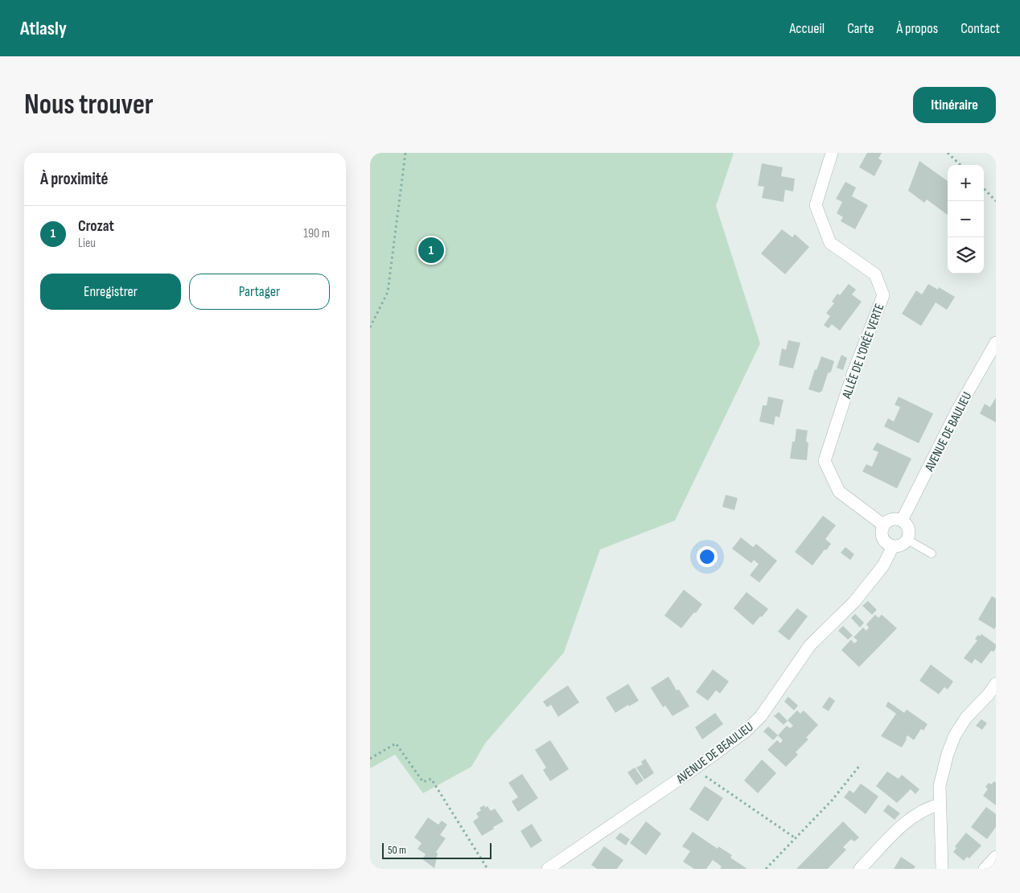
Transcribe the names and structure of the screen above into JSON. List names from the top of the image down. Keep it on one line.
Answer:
{"streets":{"street":["ALLÉE DE L'ORÉE VERTE","AVENUE DE BAULIEU","AVENUE DE BEAULIEU"]},"crossings":[["ALLÉE DE L'ORÉE VERTE","AVENUE DE BAULIEU"],["ALLÉE DE L'ORÉE VERTE","AVENUE DE BEAULIEU"],["AVENUE DE BAULIEU","AVENUE DE BEAULIEU"]],"scale_bar":"50 m","page":{"header":"Atlasly","nav":["Accueil","Carte","À propos","Contact"],"buttons":["Itinéraire",["Enregistrer","Partager"]],"title":"Nous trouver","heading":"À proximité","map_buttons":["+","−"],"list":[{"mark":"1","name":"Crozat","note":"Lieu","value":"190 m"}],"pins":"1","scale":"50 m"}}
